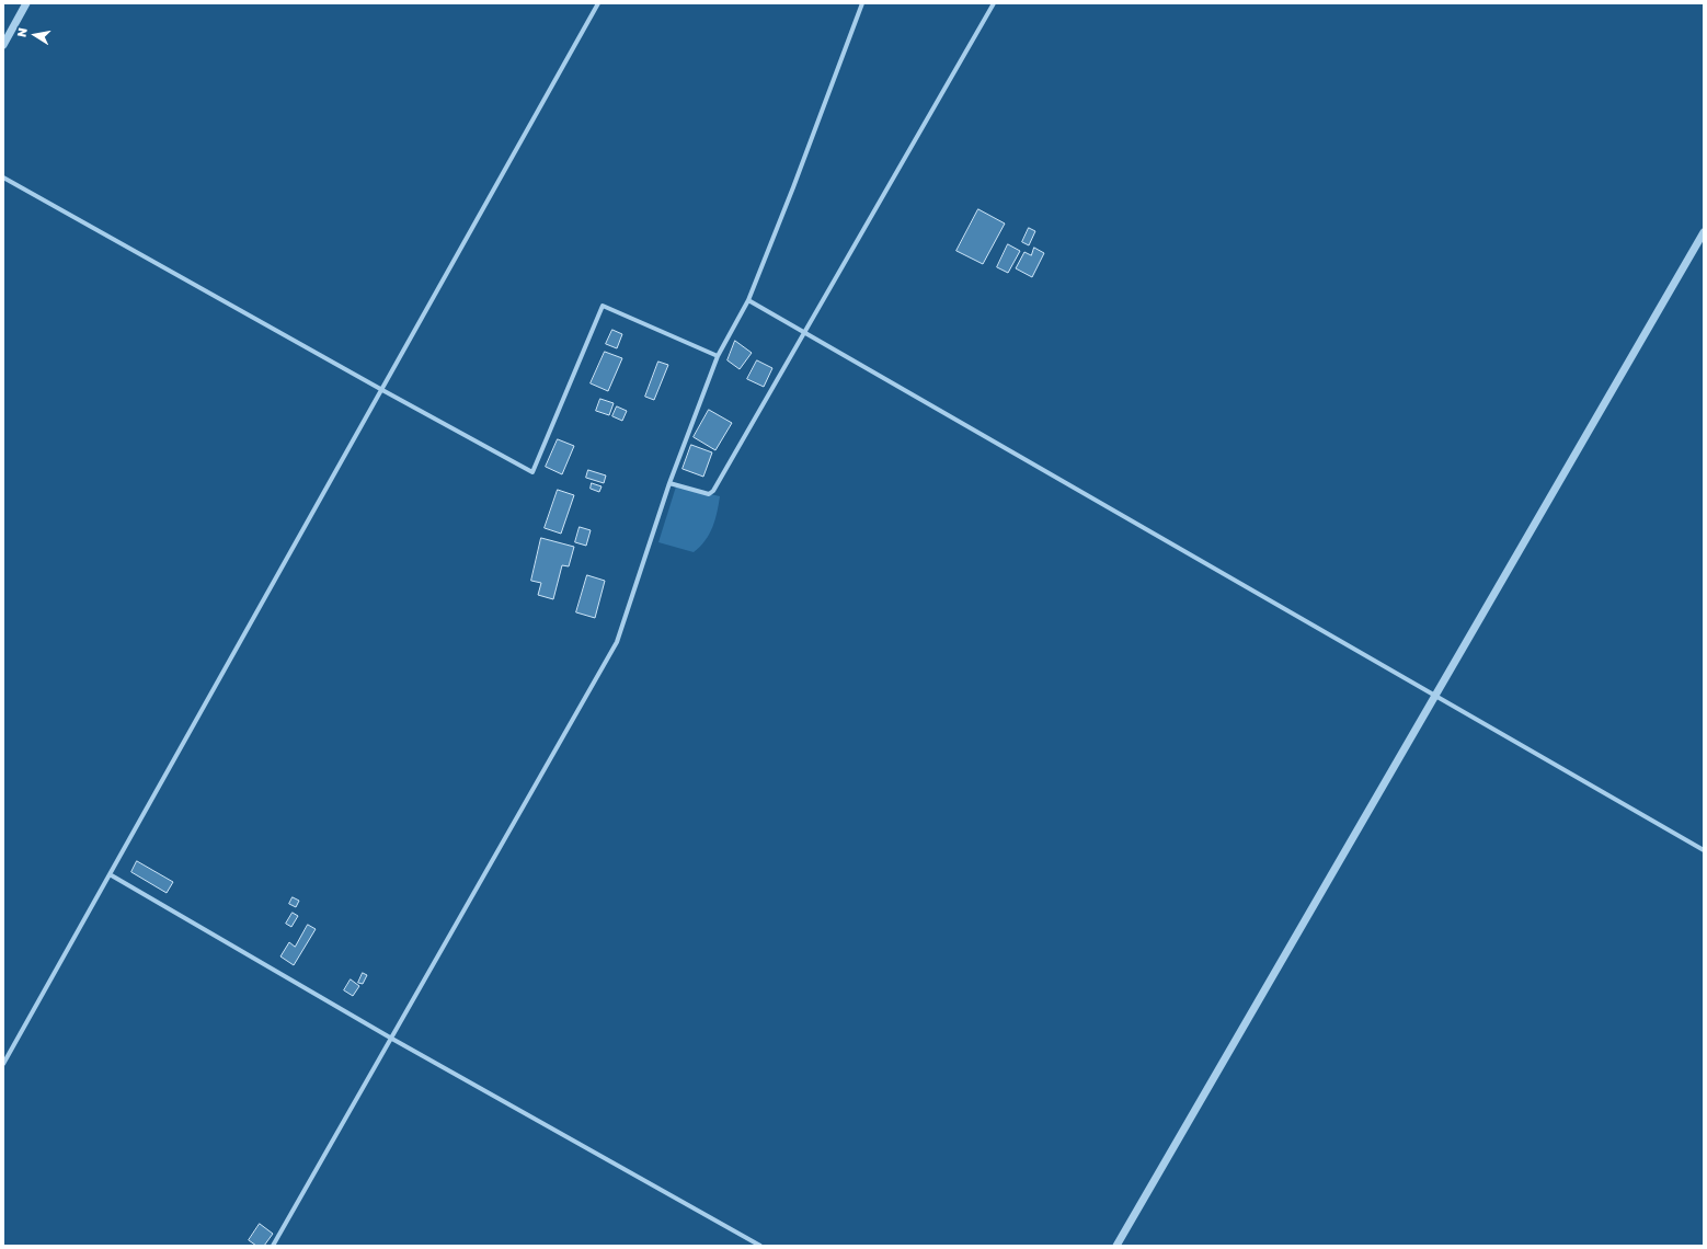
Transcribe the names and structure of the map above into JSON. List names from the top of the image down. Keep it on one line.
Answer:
{"north":"left"}
